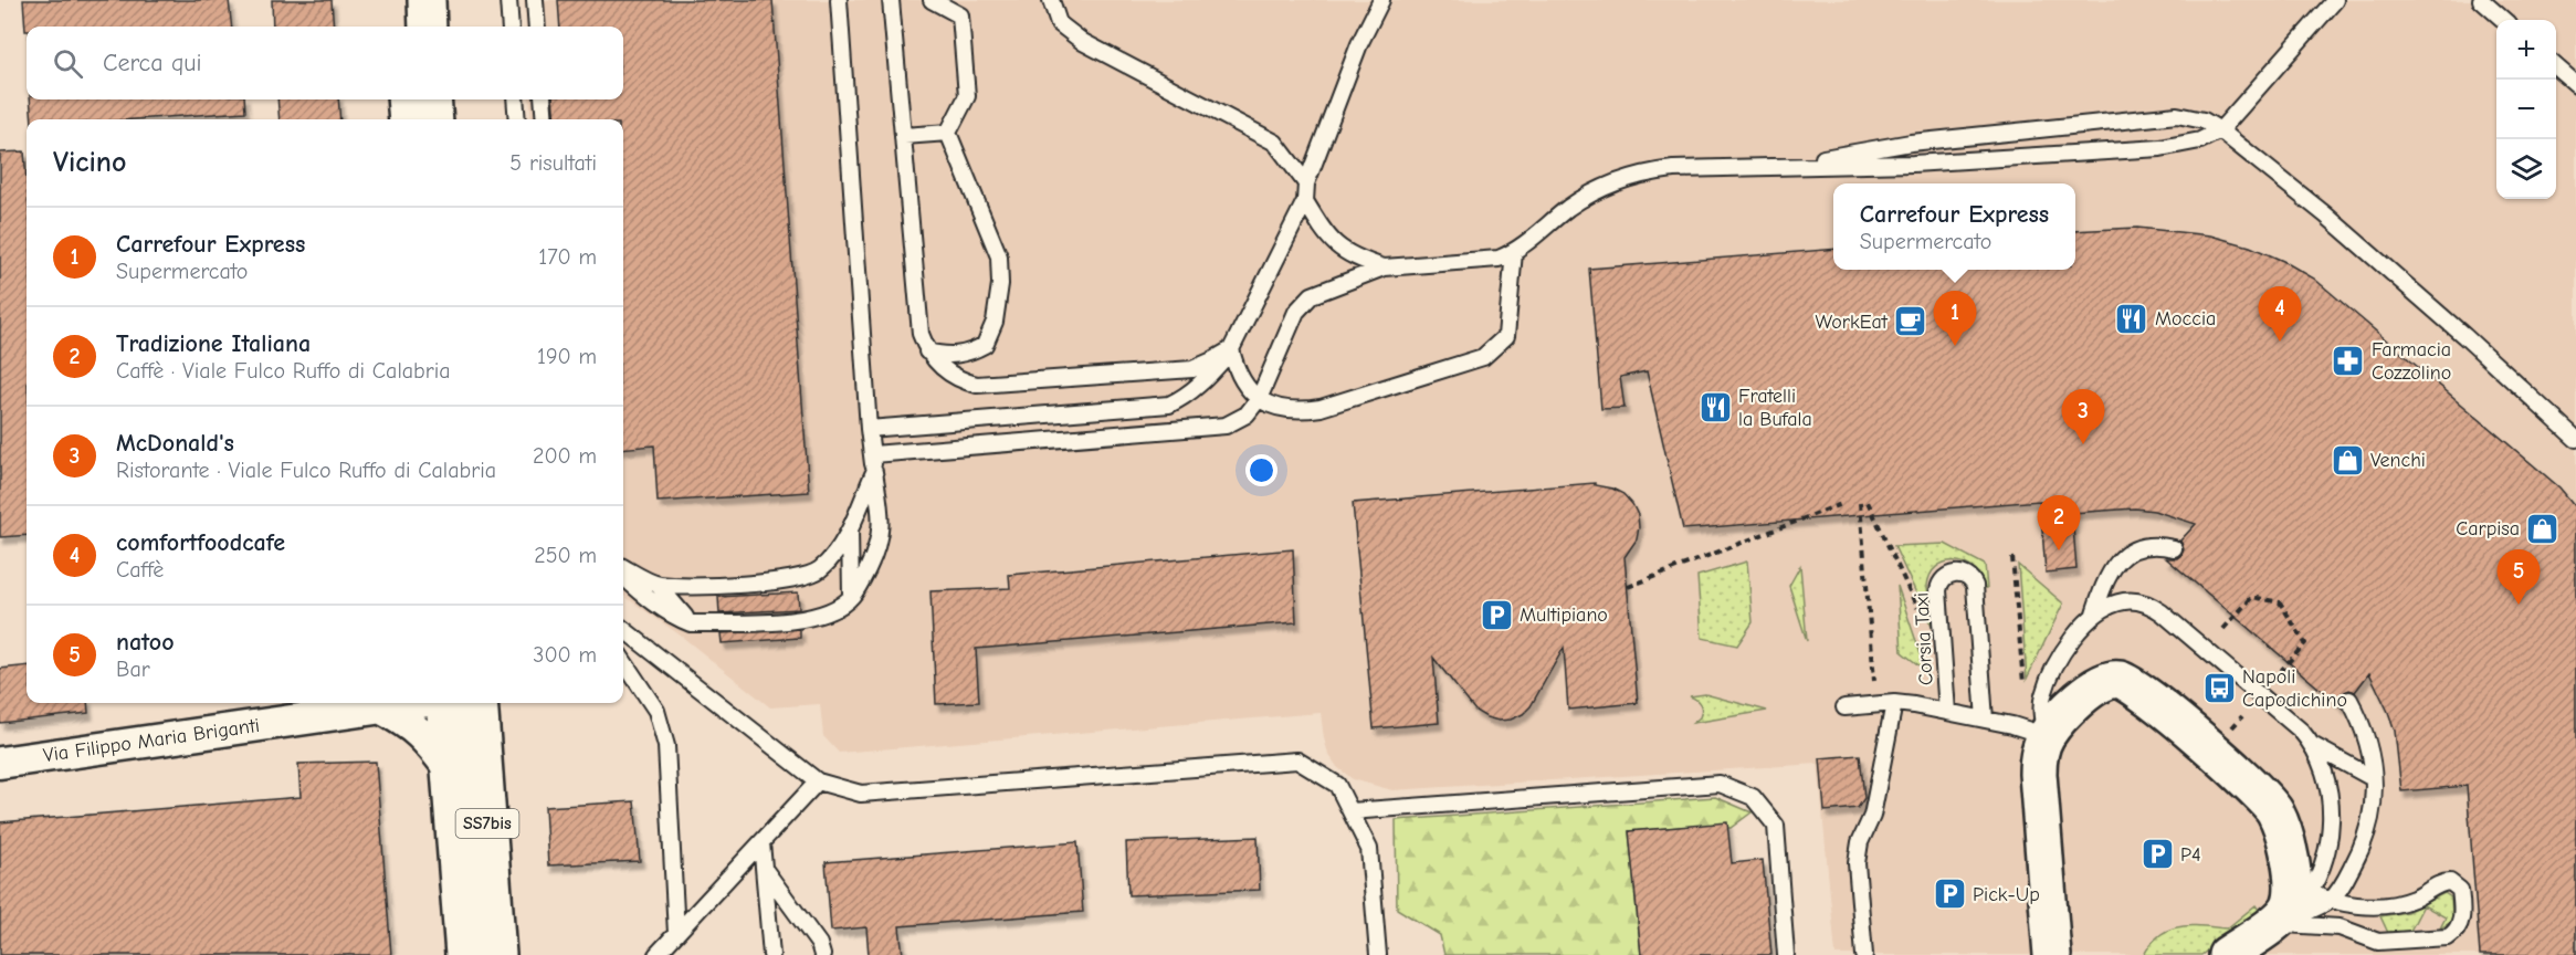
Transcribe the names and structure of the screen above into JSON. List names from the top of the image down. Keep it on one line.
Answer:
{"streets":{"main road":["SS7bis"],"street":["Via Filippo Maria Briganti"],"lane":["Corsia Taxi"]},"places":{"restaurant":["Moccia","Fratelli la Bufala"],"cafe":["WorkEat"],"pharmacy":["Farmacia Cozzolino"],"shop":["Venchi","Carpisa"],"parking":["Multipiano","P4","Pick-Up"],"bus stop":["Napoli Capodichino"]},"page":{"map_buttons":["+","−"],"search":"Cerca qui","heading":["Vicino","5 risultati"],"popup":["Carrefour Express","Supermercato"],"list":[{"mark":"1","name":"Carrefour Express","note":"Supermercato","value":"170 m"},{"mark":"2","name":"Tradizione Italiana","note":"Caffè · Viale Fulco Ruffo di Calabria","value":"190 m"},{"mark":"3","name":"McDonald's","note":"Ristorante · Viale Fulco Ruffo di Calabria","value":"200 m"},{"mark":"4","name":"comfortfoodcafe","note":"Caffè","value":"250 m"},{"mark":"5","name":"natoo","note":"Bar","value":"300 m"}],"pins":["4","1","3","2","5"]}}
